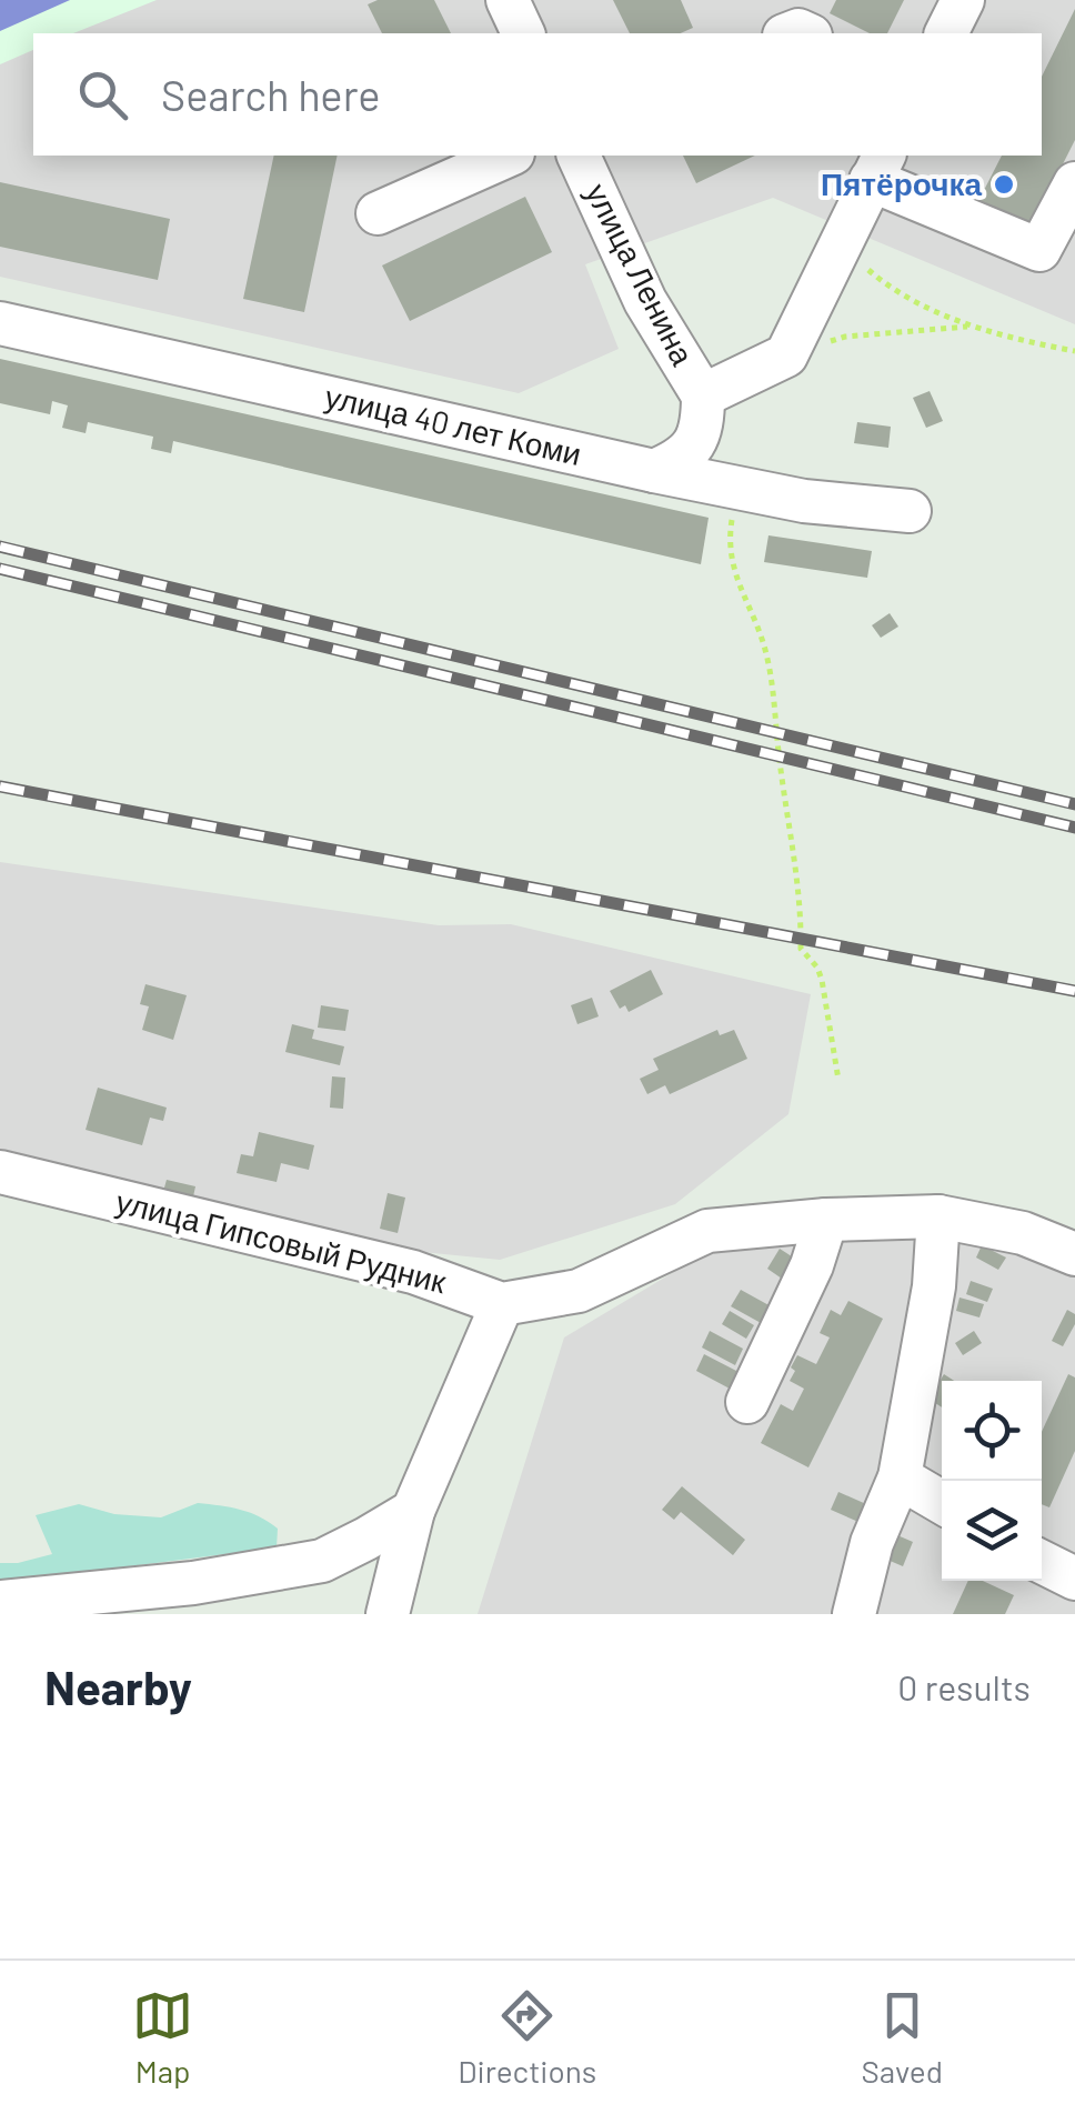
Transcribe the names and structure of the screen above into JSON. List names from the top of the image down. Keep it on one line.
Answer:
{"streets":{"street":["улица Ленина","улица 40 лет Коми","улица Гипсовый Рудник"]},"places":["Пятёрочка"],"page":{"search":"Search here","heading":["Nearby","0 results"],"nav":["Map","Directions","Saved"]}}
